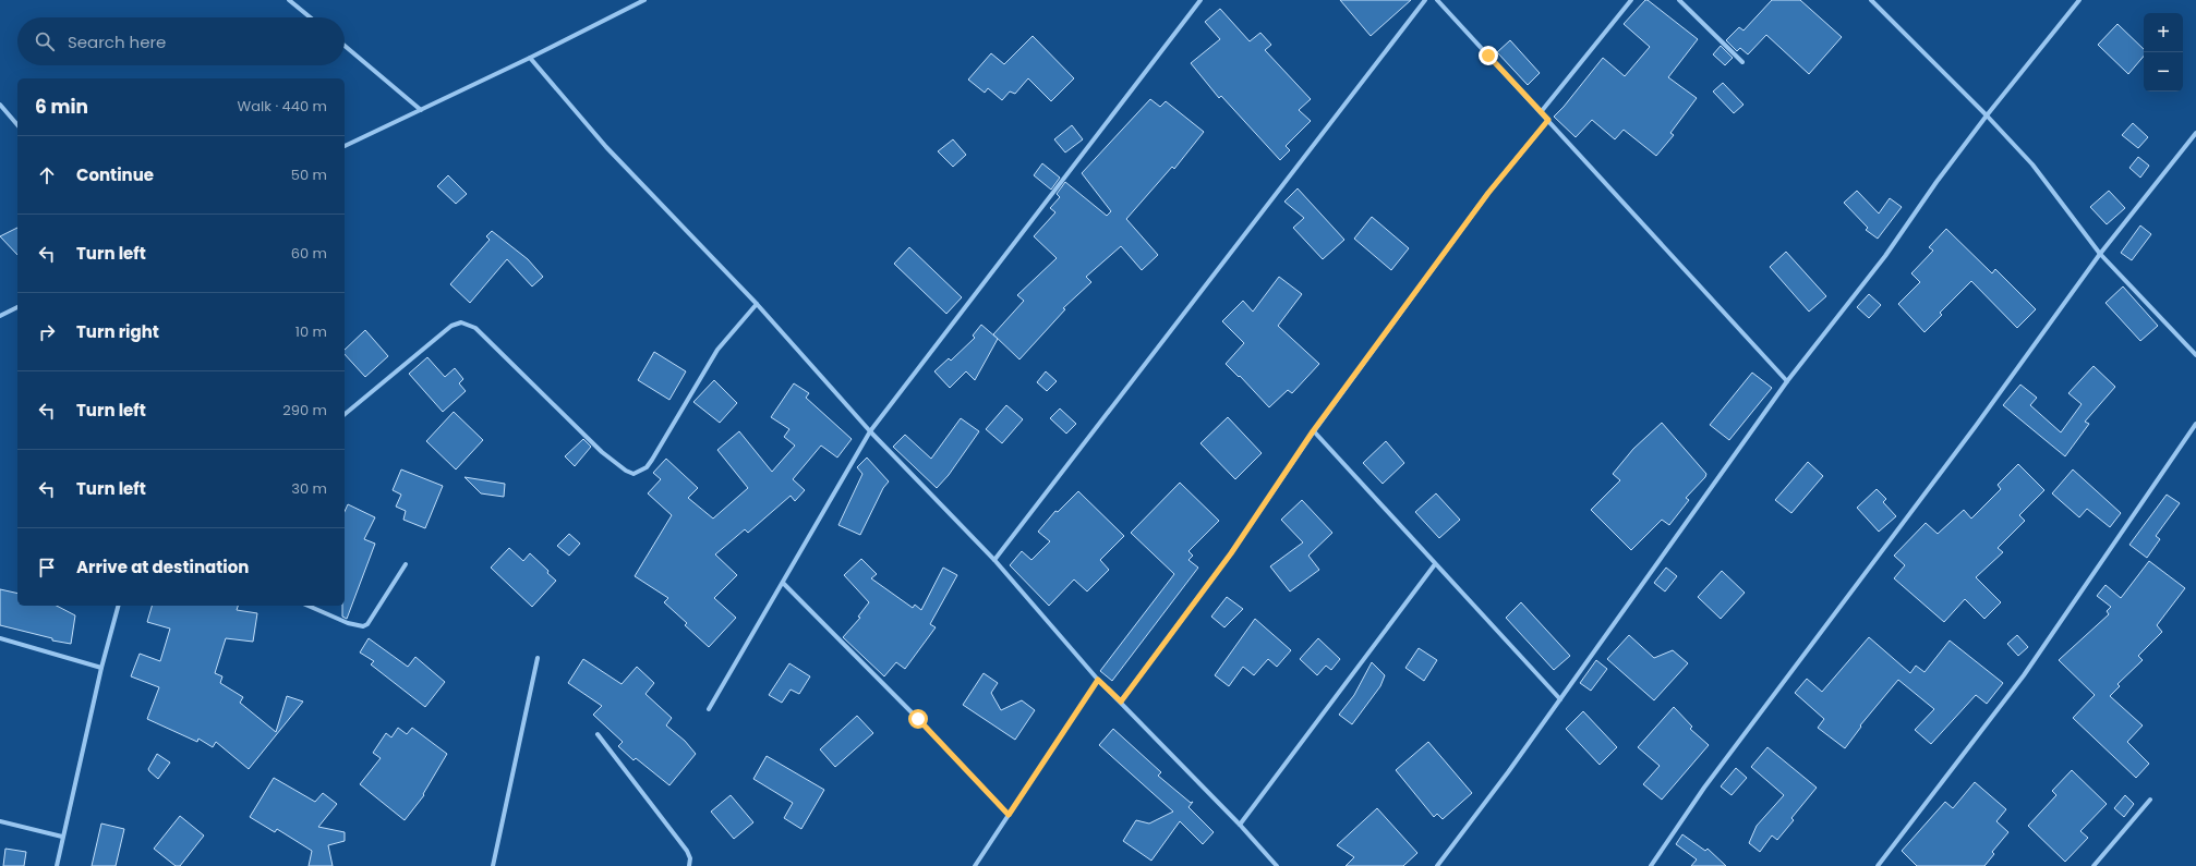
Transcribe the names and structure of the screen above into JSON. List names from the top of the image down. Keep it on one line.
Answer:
{"page":{"map_buttons":["+","−"],"search":"Search here","heading":["6 min","Walk · 440 m"],"list":[["Continue","50 m"],["Turn left","60 m"],["Turn right","10 m"],["Turn left","290 m"],["Turn left","30 m"],"Arrive at destination"]}}
